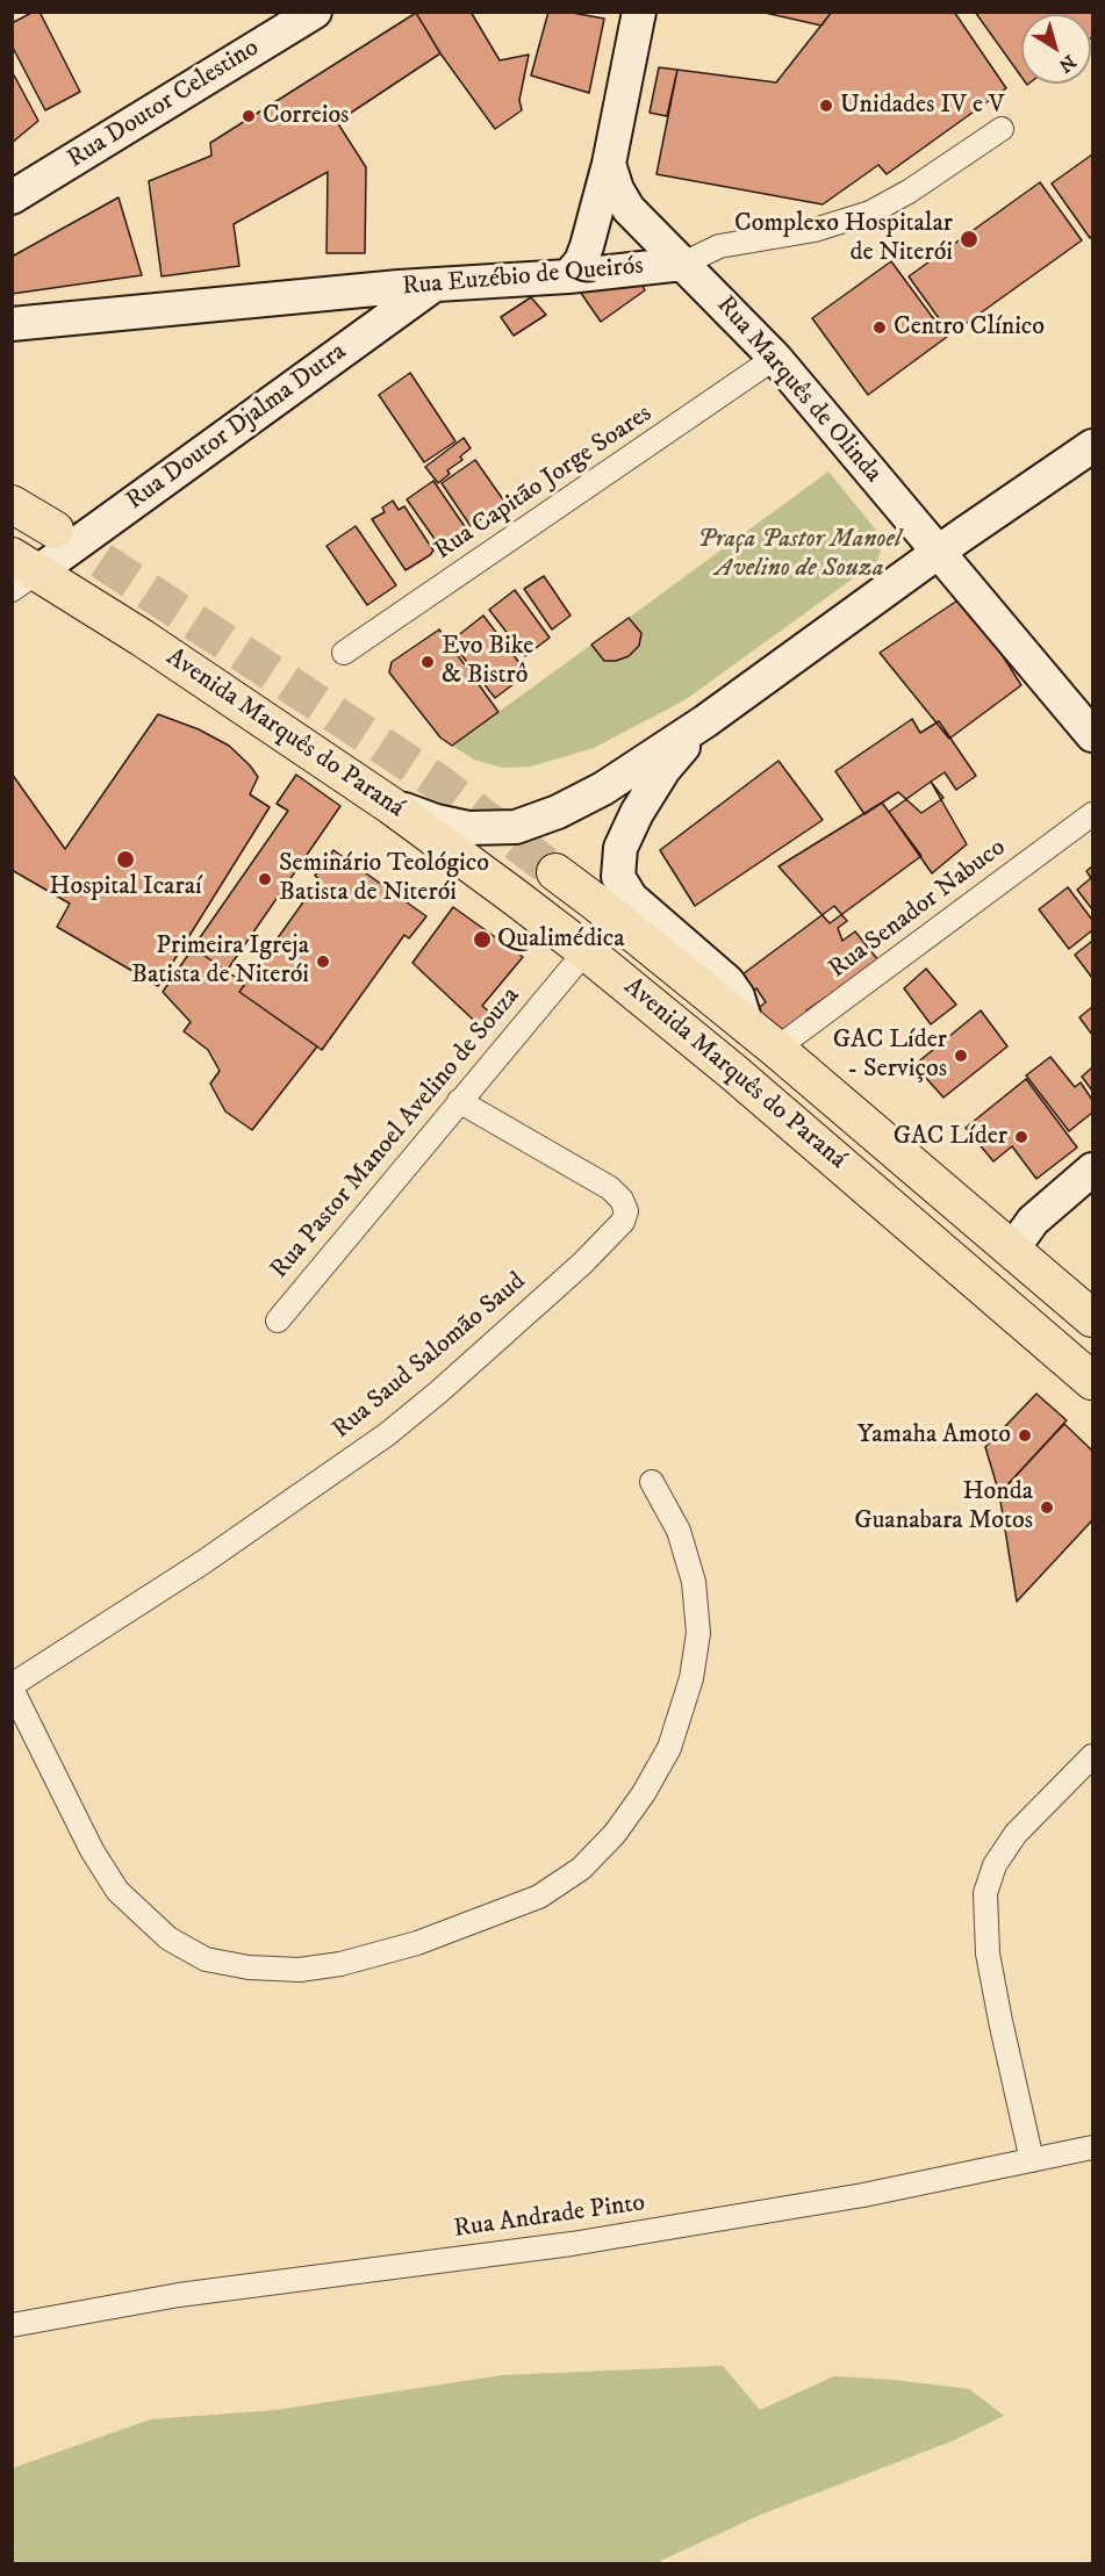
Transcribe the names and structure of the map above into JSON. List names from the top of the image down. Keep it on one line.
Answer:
{"streets":{"main road":["Avenida Marquês do Paraná"],"street":["Rua Doutor Celestino","Rua Euzébio de Queirós","Rua Marquês de Olinda","Rua Doutor Djalma Dutra","Rua Capitão Jorge Soares","Rua Senador Nabuco","Rua Pastor Manoel Avelino de Souza","Rua Saud Salomão Saud","Rua Andrade Pinto"]},"crossings":[["Rua Euzébio de Queirós","Rua Marquês de Olinda"],["Rua Euzébio de Queirós","Rua Doutor Djalma Dutra"],["Rua Marquês de Olinda","Rua Capitão Jorge Soares"],["Rua Doutor Djalma Dutra","Avenida Marquês do Paraná"],["Avenida Marquês do Paraná","Rua Senador Nabuco"],["Avenida Marquês do Paraná","Rua Pastor Manoel Avelino de Souza"],["Rua Pastor Manoel Avelino de Souza","Rua Saud Salomão Saud"]],"parks":["Praça Pastor Manoel Avelino de Souza"],"places":["Unidades IV e V","Correios","Complexo Hospitalar de Niterói","Centro Clínico","Evo Bike & Bistrô","Hospital Icaraí","Seminário Teológico Batista de Niterói","Qualimédica","Primeira Igreja Batista de Niterói","GAC Líder - Serviços","GAC Líder","Yamaha Amoto","Honda Guanabara Motos"],"north":"bottom right"}
